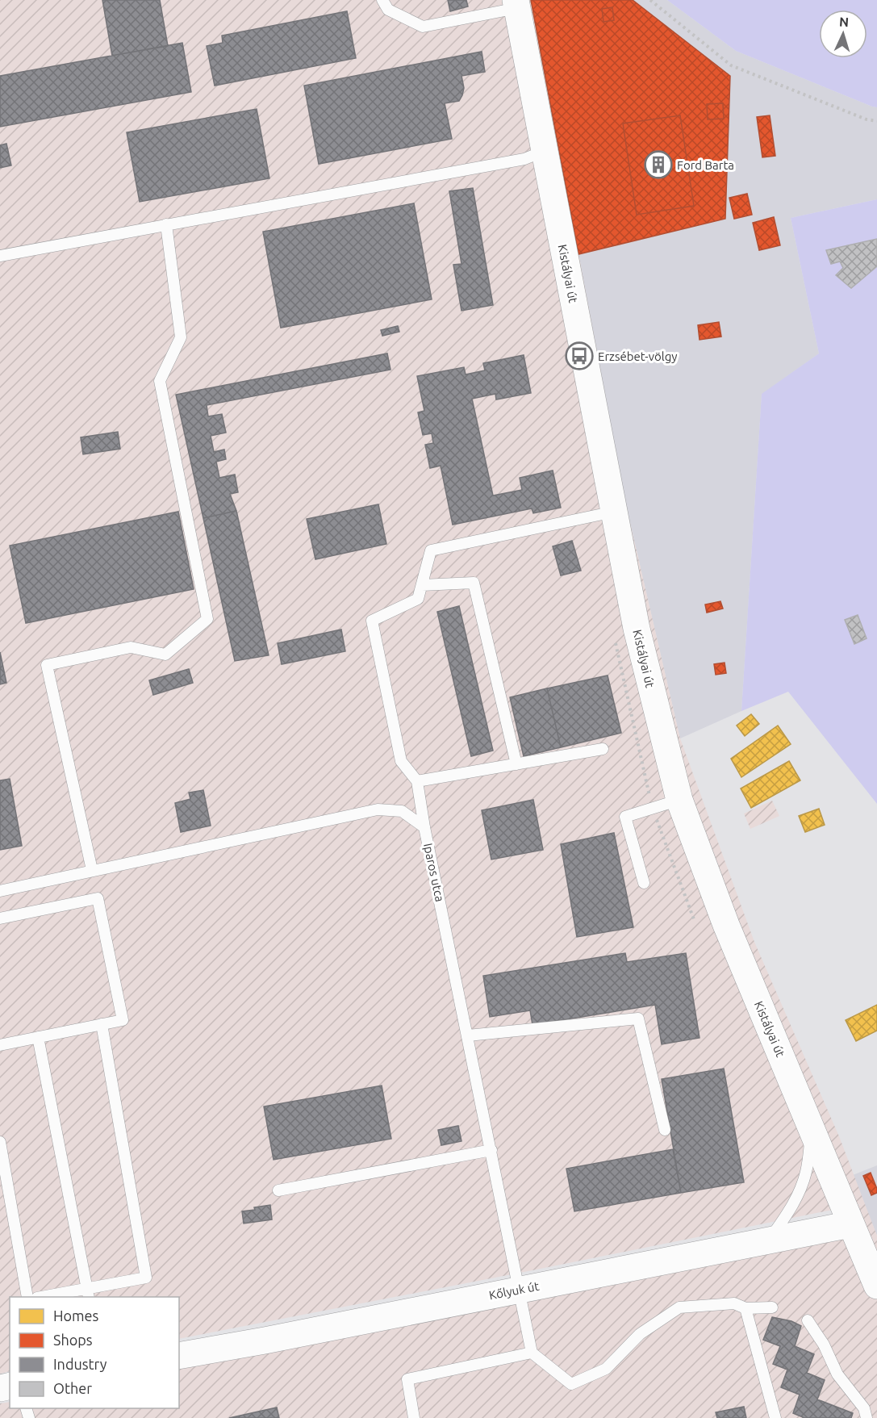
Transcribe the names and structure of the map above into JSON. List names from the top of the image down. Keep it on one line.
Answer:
{"streets":{"main road":["Kistályai út","Kőlyuk út"],"lane":["Iparos utca"]},"crossings":[["Kistályai út","Kőlyuk út"],["Iparos utca","Kőlyuk út"]],"places":{"building":["Ford Barta"],"bus stop":["Erzsébet-völgy"]},"legend":["Homes","Shops","Industry","Other"],"north":"top"}
